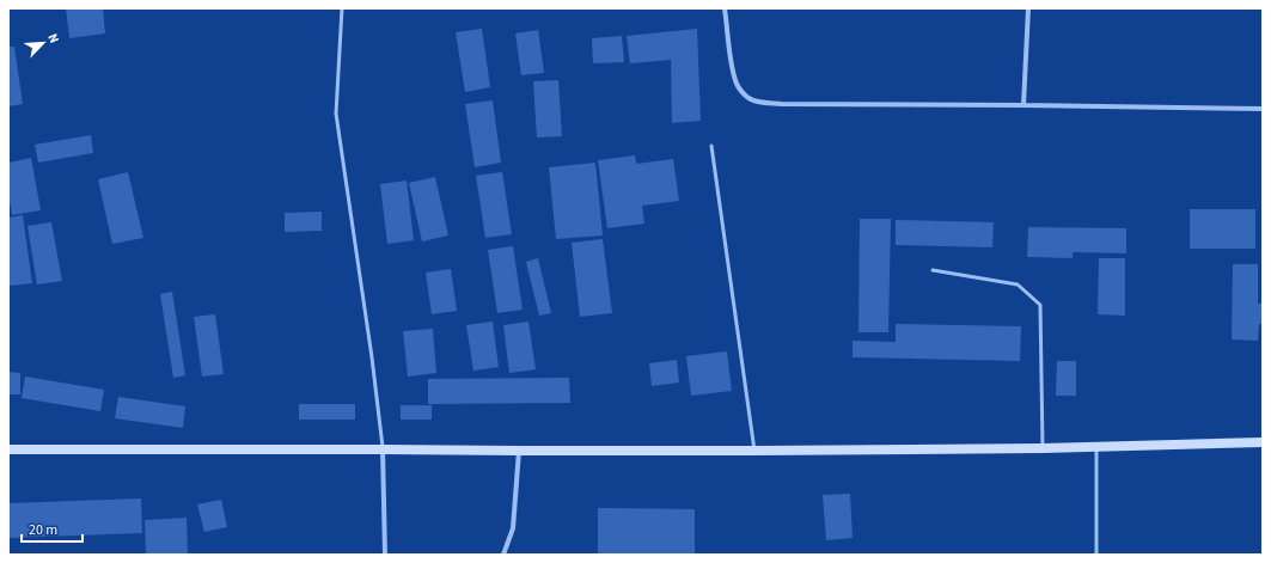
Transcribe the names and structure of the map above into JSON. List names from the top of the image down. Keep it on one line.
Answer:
{"scale_bar":"20 m","north":"top right"}
